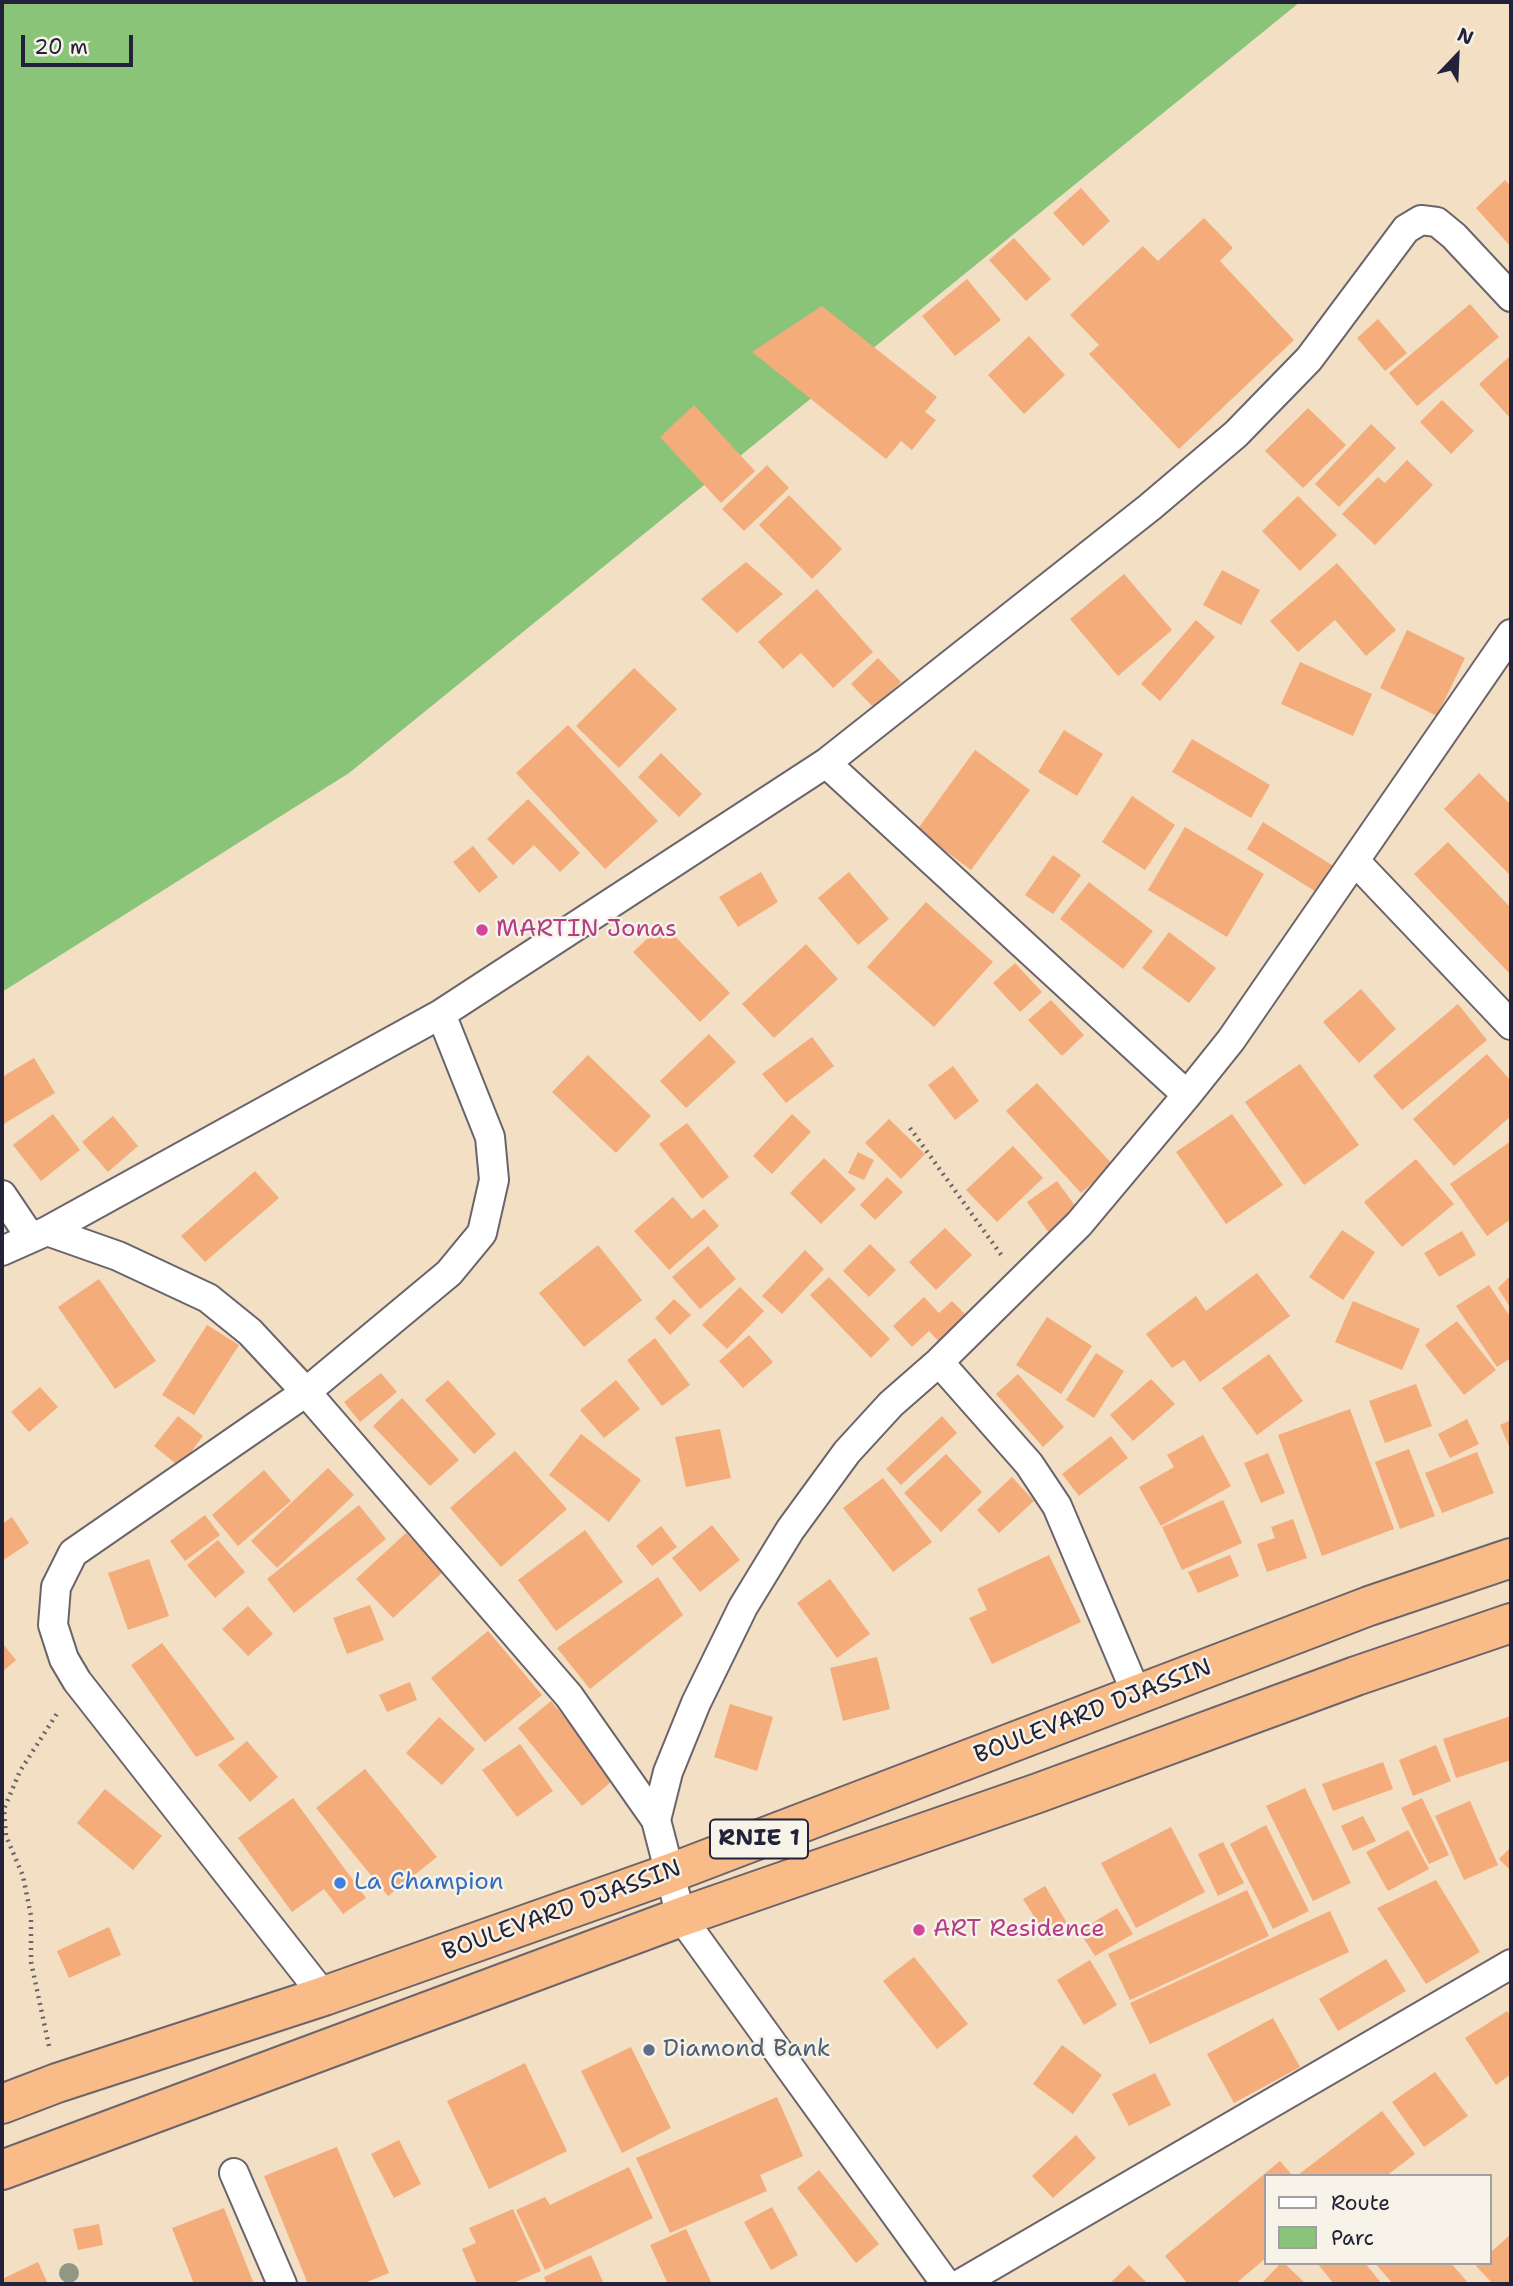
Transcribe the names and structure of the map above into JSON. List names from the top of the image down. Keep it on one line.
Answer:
{"streets":{"highway":["BOULEVARD DJASSIN","RNIE 1"]},"places":["MARTIN Jonas","La Champion","ART Residence","Diamond Bank"],"legend":["Route","Parc"],"scale_bar":"20 m","north":"top right"}
